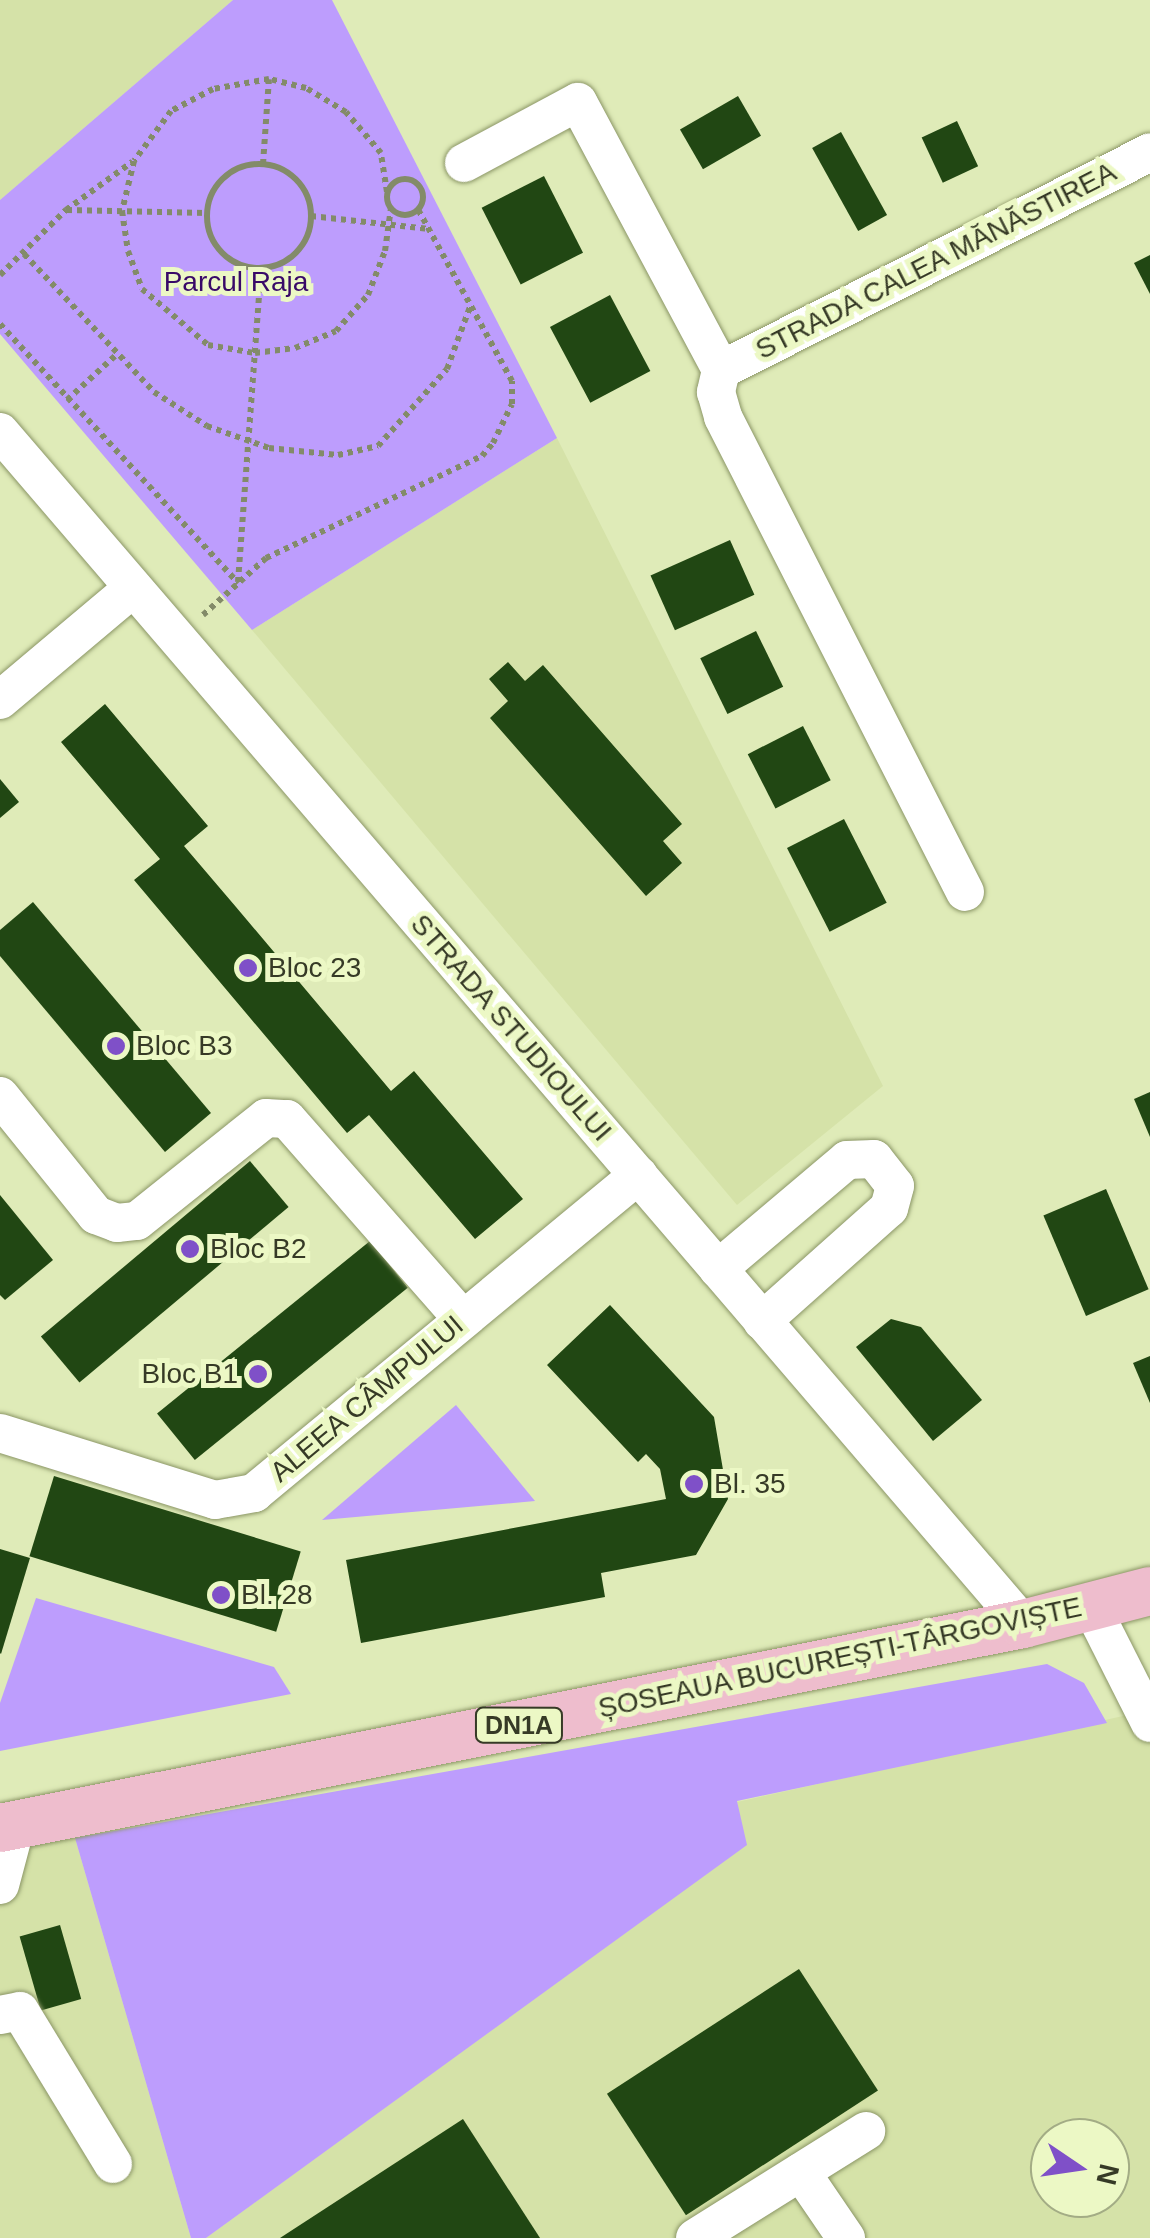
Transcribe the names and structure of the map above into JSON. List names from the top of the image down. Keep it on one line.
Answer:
{"streets":{"main road":["ȘOSEAUA BUCUREȘTI-TÂRGOVIȘTE","DN1A"],"street":["STRADA CALEA MĂNĂSTIREA","STRADA STUDIOULUI","ALEEA CÂMPULUI"]},"crossings":[["STRADA STUDIOULUI","ALEEA CÂMPULUI"],["STRADA STUDIOULUI","ȘOSEAUA BUCUREȘTI-TÂRGOVIȘTE"]],"parks":["Parcul Raja"],"places":["Bloc 23","Bloc B3","Bloc B2","Bloc B1","Bl. 35","Bl. 28"],"north":"right"}
